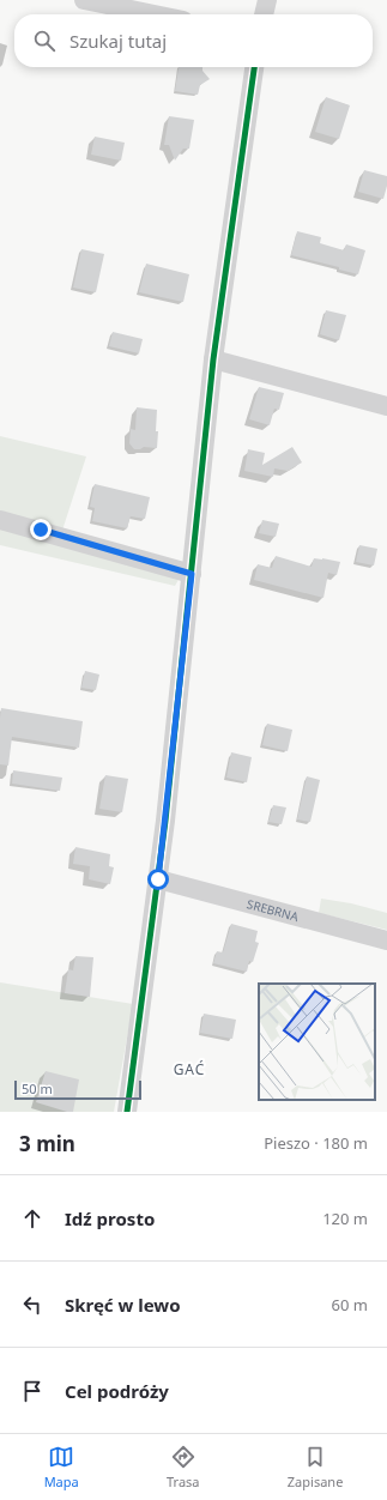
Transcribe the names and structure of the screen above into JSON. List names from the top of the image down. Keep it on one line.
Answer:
{"streets":{"street":["SREBRNA"]},"districts":["GAĆ"],"scale_bar":"50 m","page":{"search":"Szukaj tutaj","scale":"50 m","heading":["3 min","Pieszo · 180 m"],"list":[["Idź prosto","120 m"],["Skręć w lewo","60 m"],"Cel podróży"],"nav":["Mapa","Trasa","Zapisane"]}}
